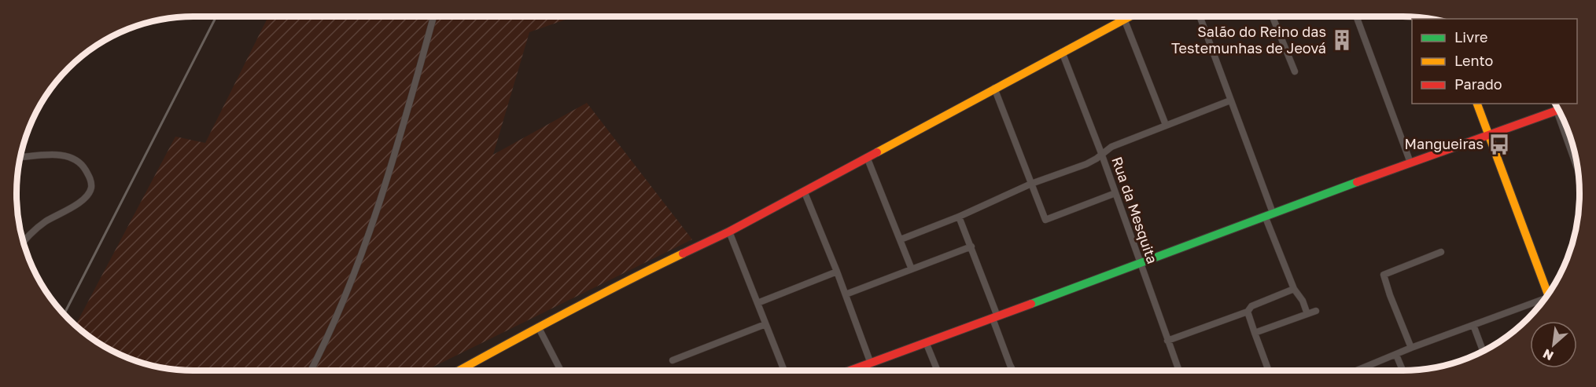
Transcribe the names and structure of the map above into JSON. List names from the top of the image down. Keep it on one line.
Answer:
{"streets":{"street":["Rua da Mesquita"]},"places":{"building":["Salão do Reino das Testemunhas de Jeová"],"bus stop":["Mangueiras"]},"legend":["Livre","Lento","Parado"],"north":"bottom left"}
